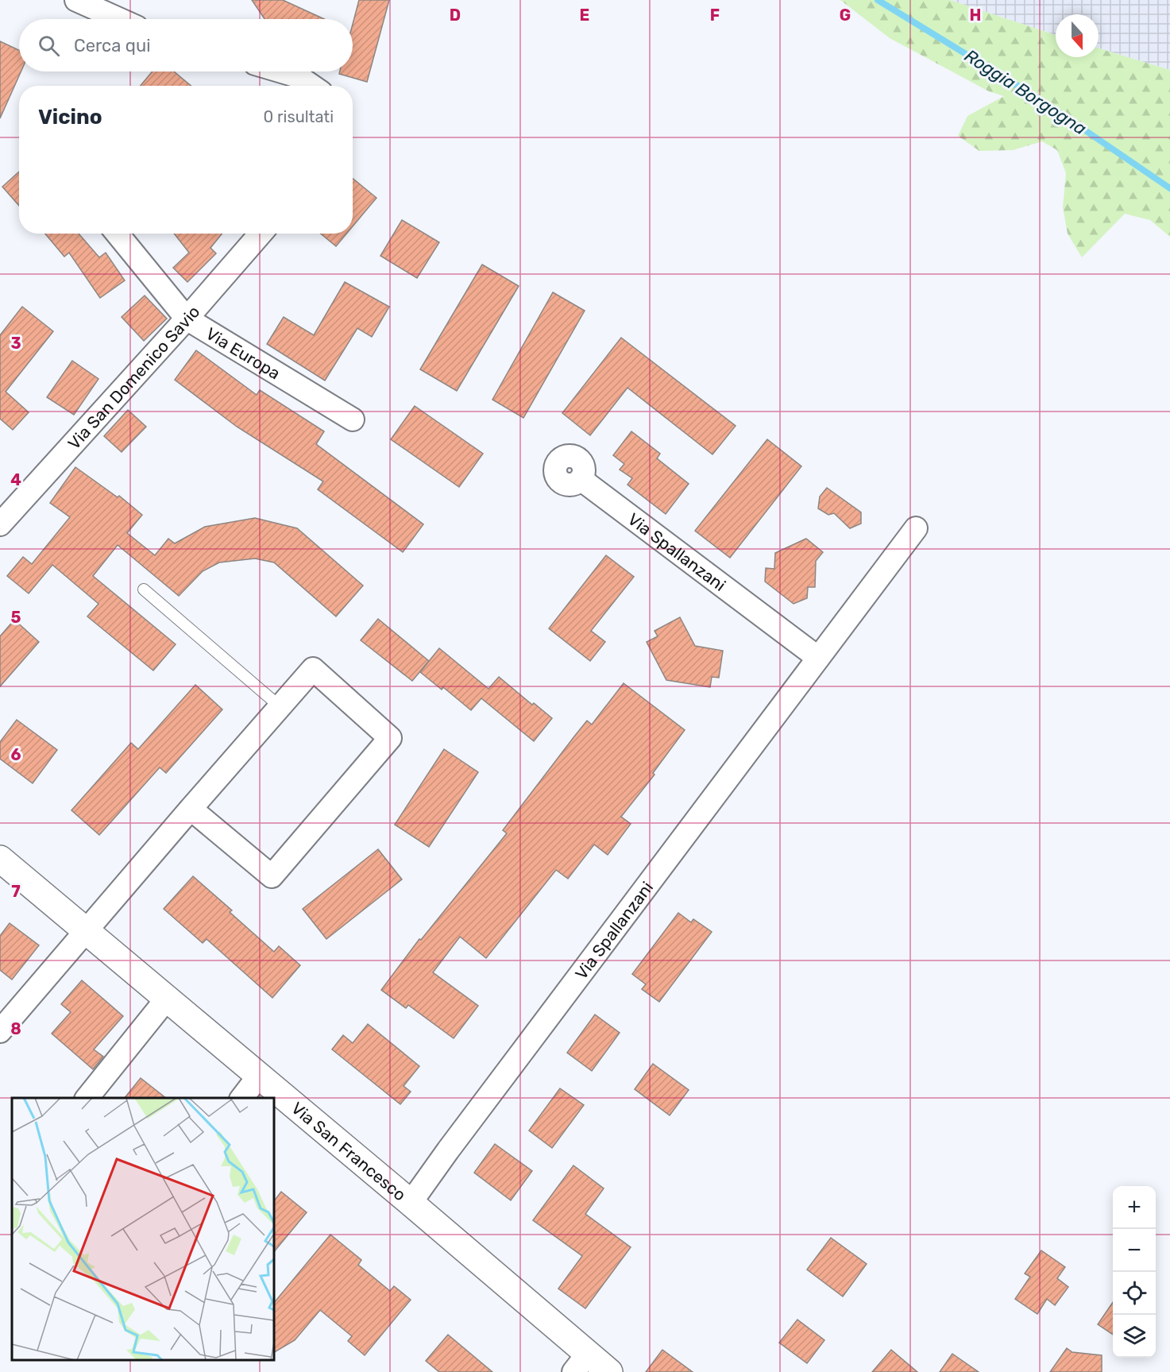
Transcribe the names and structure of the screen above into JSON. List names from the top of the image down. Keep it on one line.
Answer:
{"streets":{"street":["Via Europa","Via San Domenico Savio","Via Spallanzani","Via San Francesco"]},"crossings":[["Via Europa","Via San Domenico Savio"],["Via Spallanzani","Via San Francesco"]],"water":["Roggia Borgogna"],"north":"bottom","page":{"search":"Cerca qui","heading":["Vicino","0 risultati"],"map_buttons":["+","−"]},"grid":{"columns":["D","E","F","G","H"],"rows":["3","4","5","6","7","8"]}}
